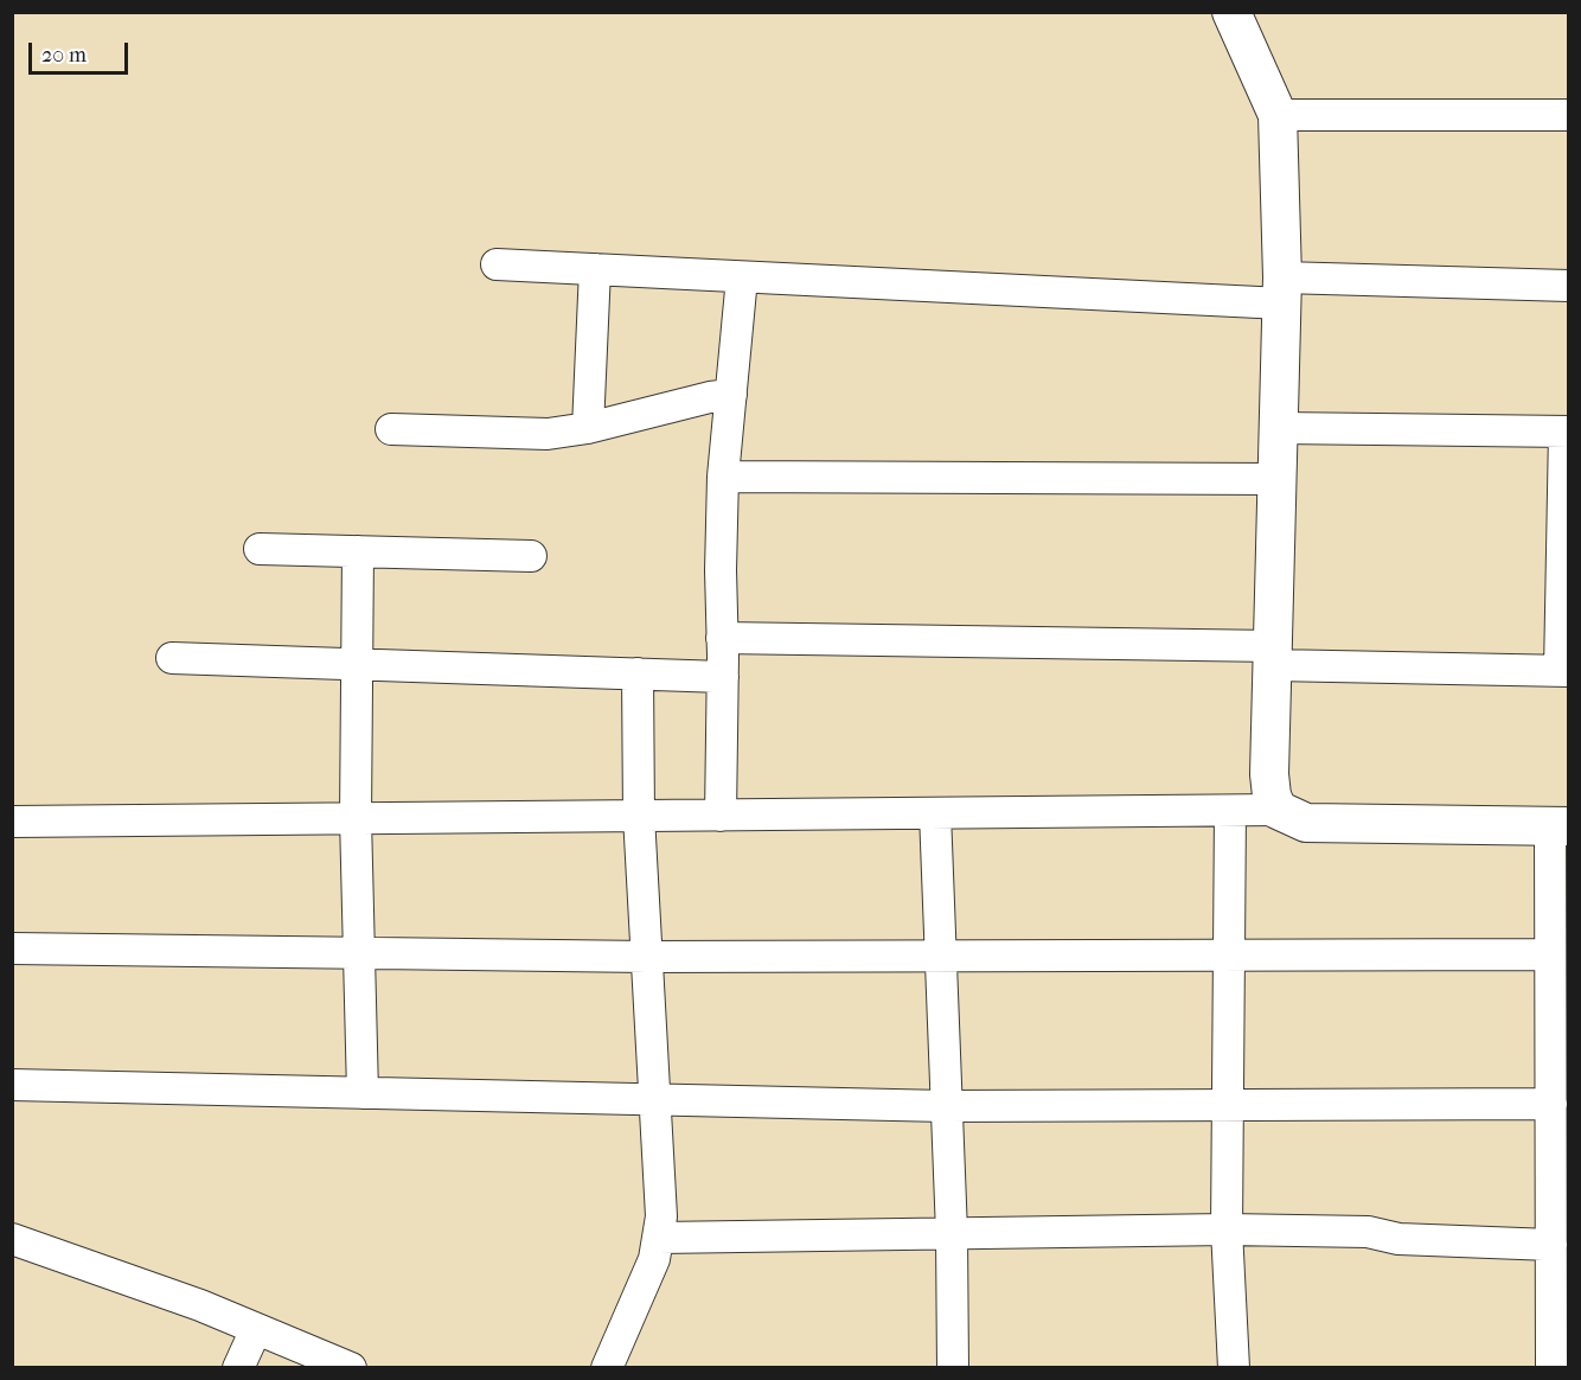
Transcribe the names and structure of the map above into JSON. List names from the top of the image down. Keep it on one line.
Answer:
{"scale_bar":"20 m"}
